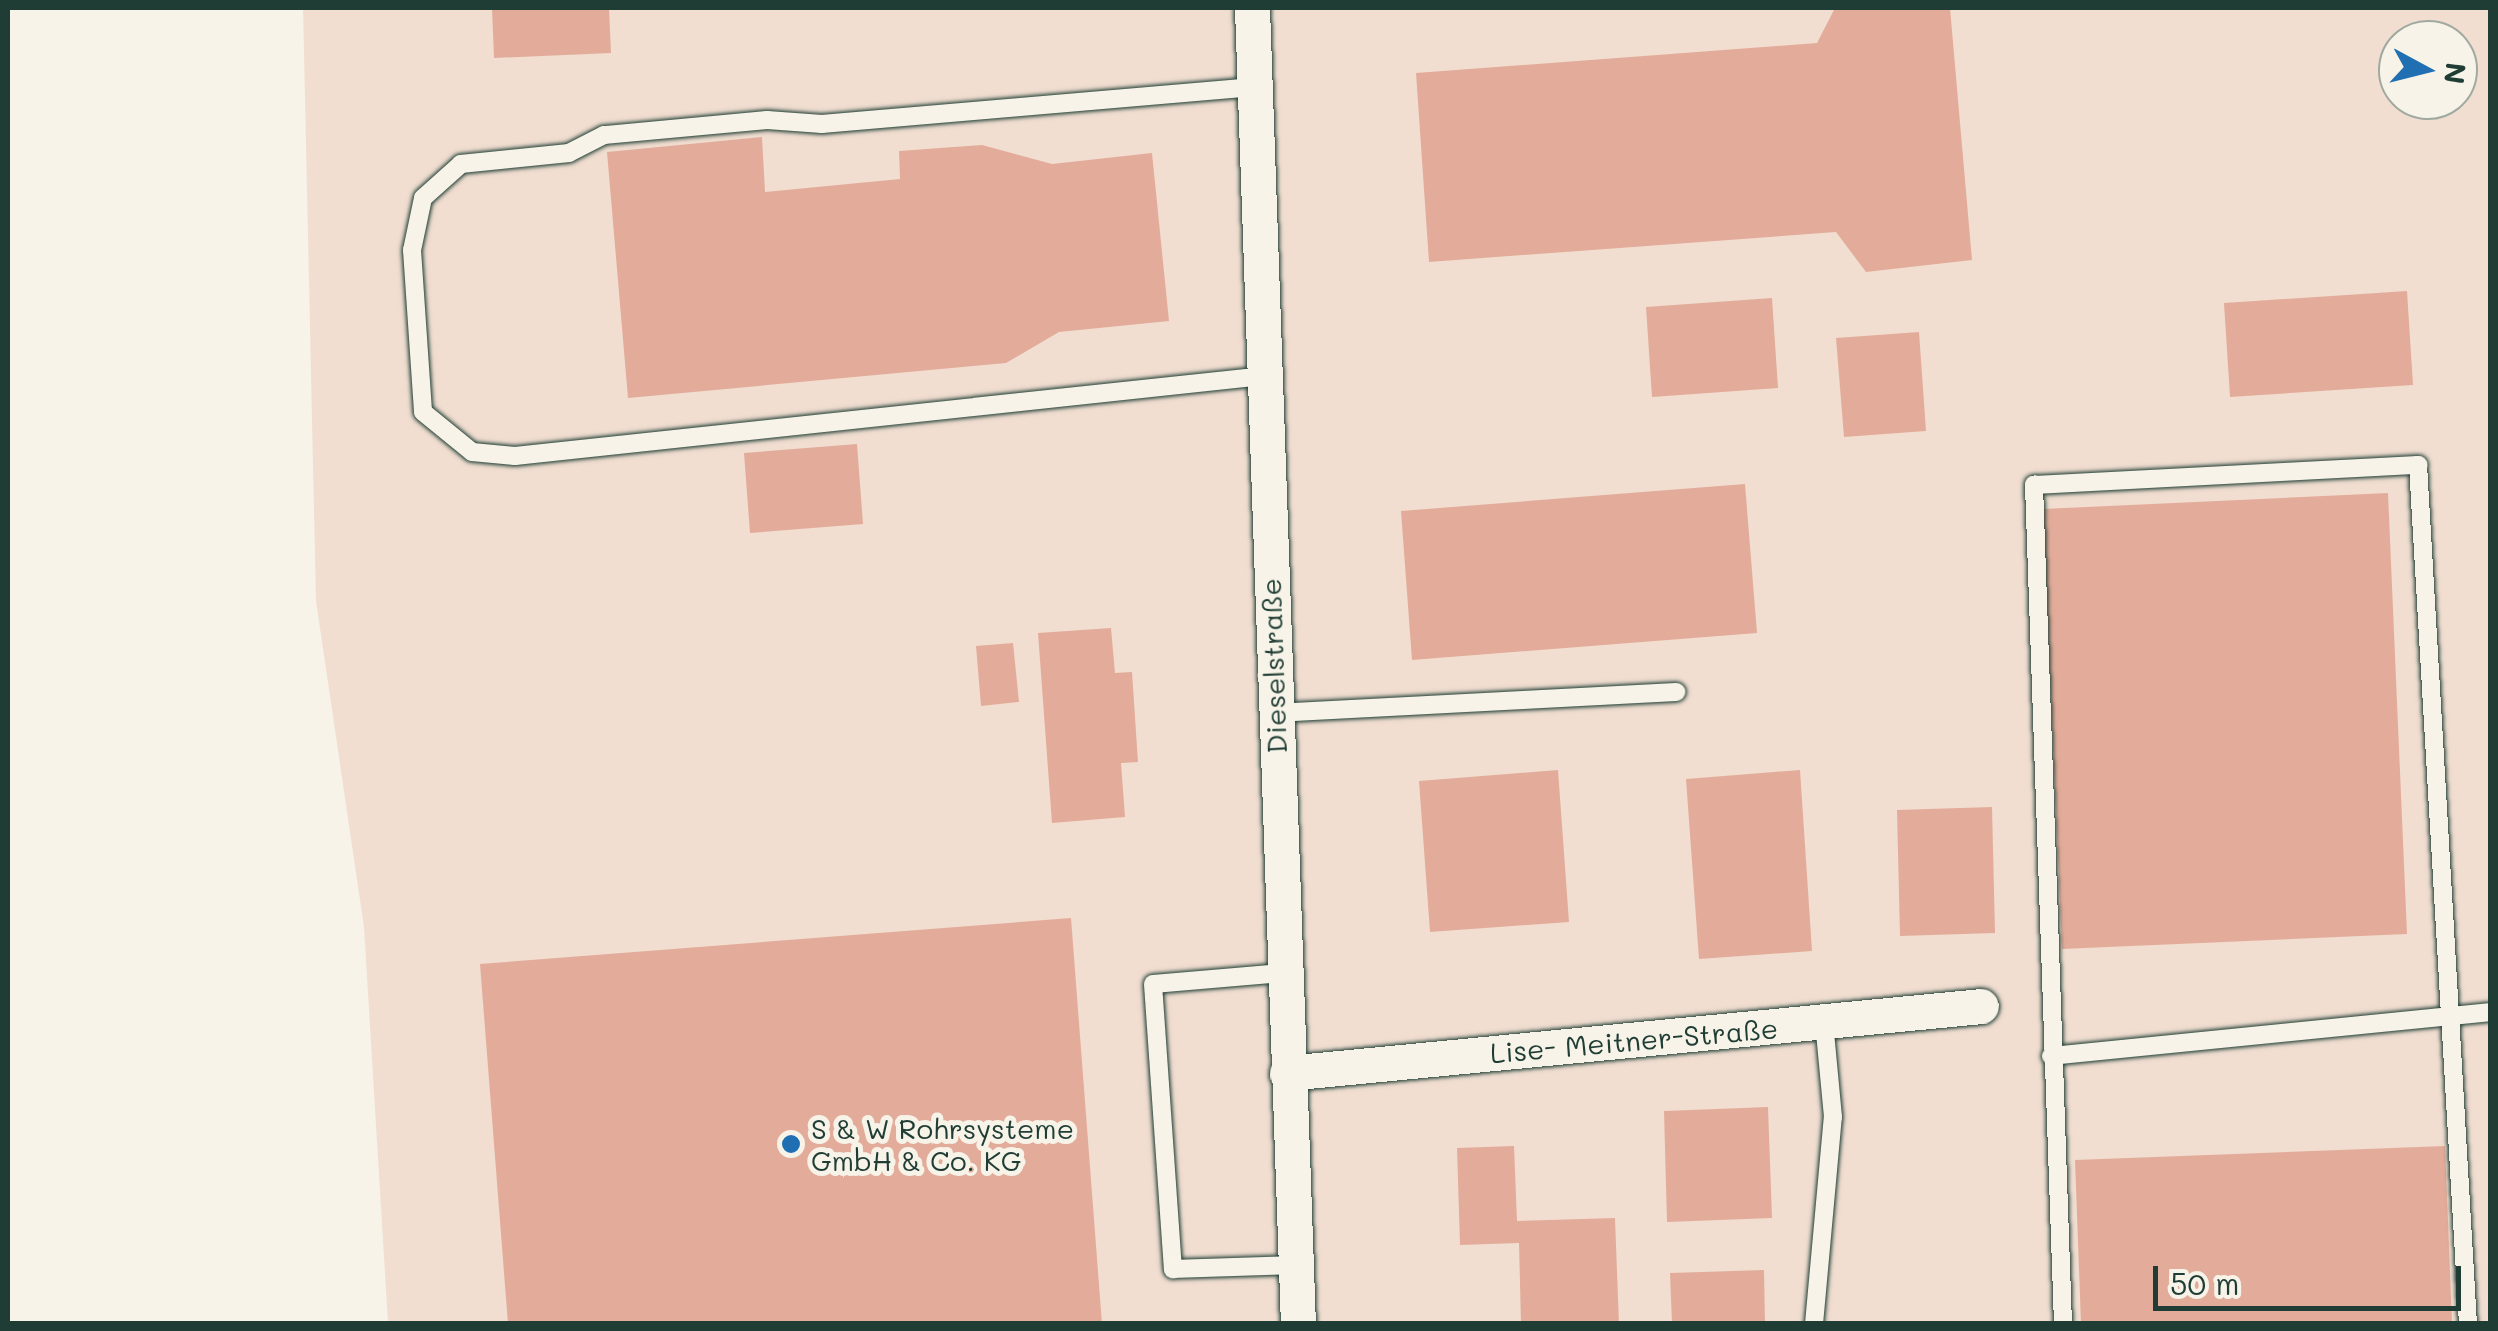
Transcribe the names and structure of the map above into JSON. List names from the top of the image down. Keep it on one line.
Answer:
{"streets":{"street":["Dieselstraße","Lise- Meitner-Straße"]},"crossings":[["Dieselstraße","Lise- Meitner-Straße"]],"places":["S & W Rohrsysteme GmbH & Co. KG"],"scale_bar":"50 m","north":"right"}
